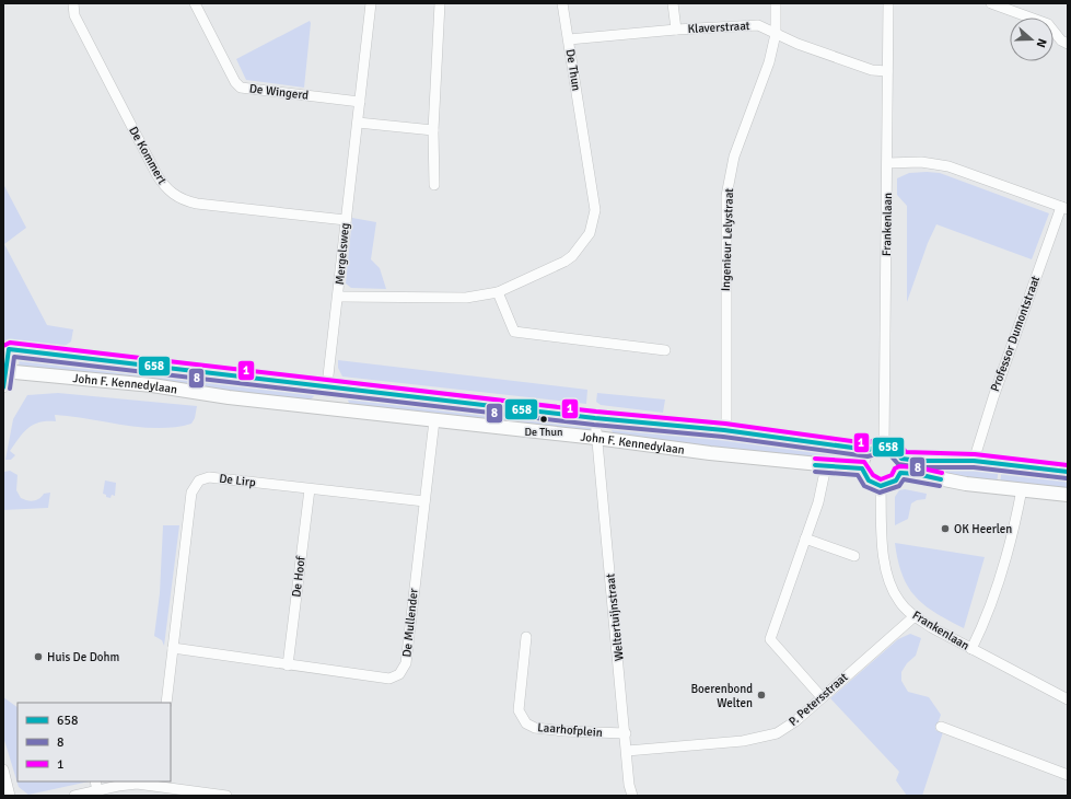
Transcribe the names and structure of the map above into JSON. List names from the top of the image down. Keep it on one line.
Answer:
{"streets":{"street":["Klaverstraat","De Thun","De Wingerd","De Kommert","Frankenlaan","Ingenieur Lelystraat","Mergelsweg","Professor Dumontstraat","John F. Kennedylaan","De Lirp","De Hoof","Weltertuijnstraat","De Mullender","P. Petersstraat","Laarhofplein"]},"crossings":[["Klaverstraat","De Thun"],["Klaverstraat","Frankenlaan"],["Klaverstraat","Ingenieur Lelystraat"],["De Thun","Mergelsweg"],["De Wingerd","Mergelsweg"],["De Kommert","Mergelsweg"],["Frankenlaan","John F. Kennedylaan"],["Frankenlaan","P. Petersstraat"],["Ingenieur Lelystraat","John F. Kennedylaan"],["Mergelsweg","John F. Kennedylaan"],["John F. Kennedylaan","Weltertuijnstraat"],["John F. Kennedylaan","De Mullender"],["De Lirp","De Hoof"],["De Lirp","De Mullender"],["De Hoof","De Mullender"],["Weltertuijnstraat","P. Petersstraat"],["Weltertuijnstraat","Laarhofplein"]],"places":["De Thun","OK Heerlen","Huis De Dohm","Boerenbond Welten"],"lines":["transit line 1","transit line 658","transit line 8"],"legend":["658","8","1"],"north":"right"}
